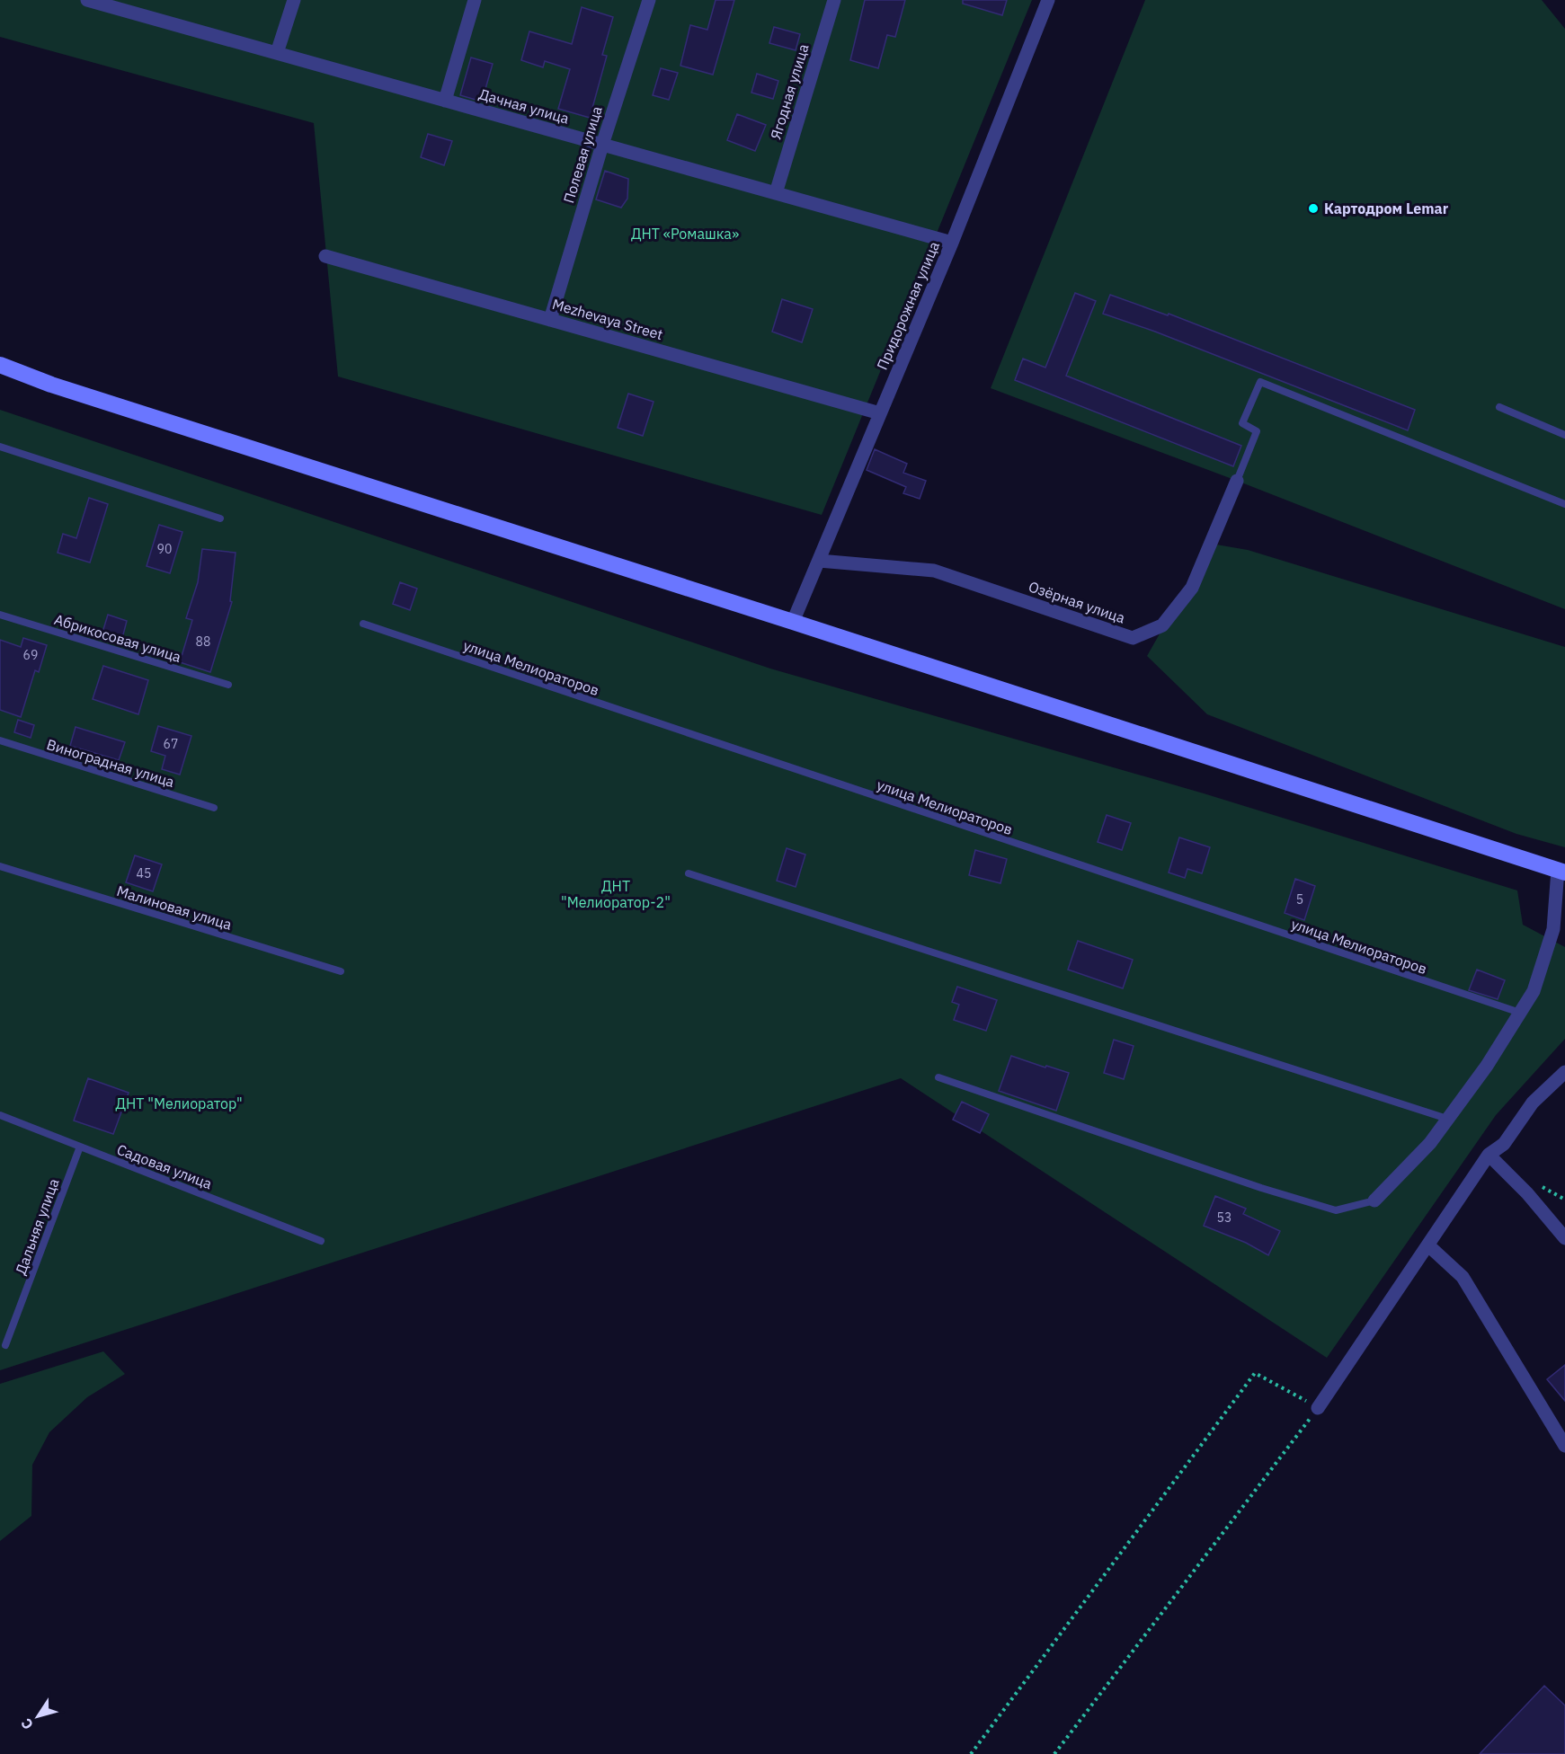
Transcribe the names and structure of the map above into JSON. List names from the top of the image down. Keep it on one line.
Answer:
{"streets":{"street":["Ягодная улица","Дачная улица","Полевая улица","Придорожная улица","Mezhevaya Street","Озёрная улица"],"lane":["Абрикосовая улица","улица Мелиораторов","Виноградная улица","Малиновая улица","Садовая улица","Дальняя улица"]},"crossings":[["Ягодная улица","Дачная улица"],["Дачная улица","Полевая улица"],["Дачная улица","Придорожная улица"],["Полевая улица","Mezhevaya Street"],["Придорожная улица","Mezhevaya Street"],["Придорожная улица","Озёрная улица"],["Садовая улица","Дальняя улица"]],"parks":["ДНТ «Ромашка»","ДНТ \"Мелиоратор-2\"","ДНТ \"Мелиоратор\""],"places":["Картодром Lemar"],"house_numbers":["90","88","69","67","45","5","53"],"north":"bottom left"}
